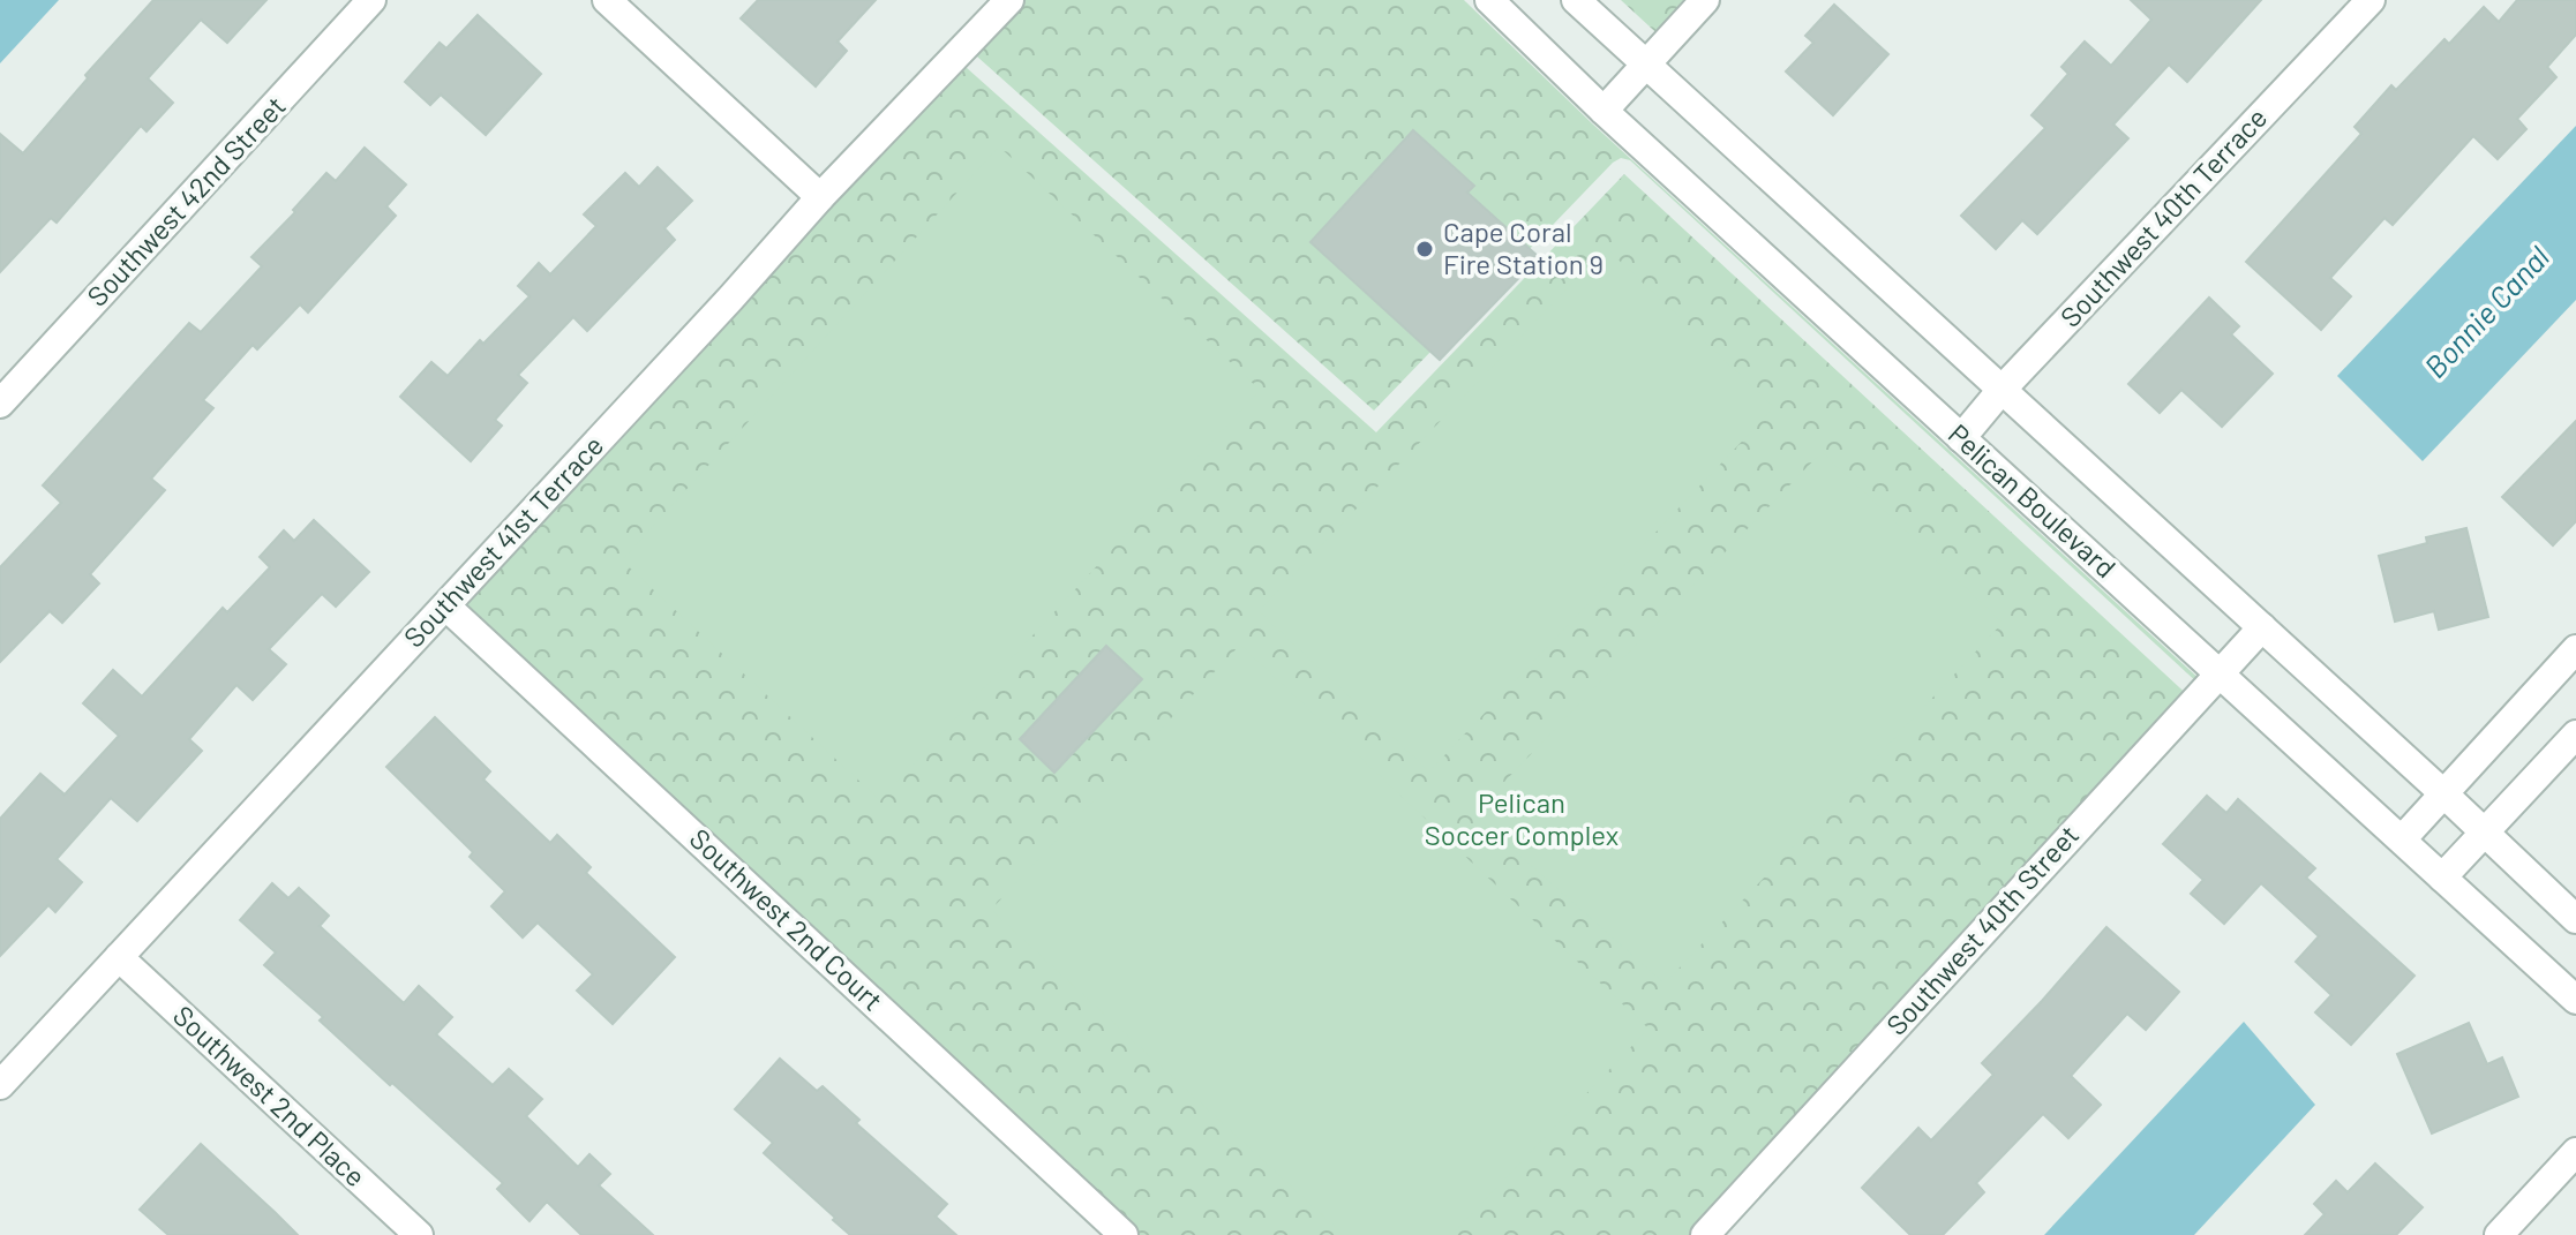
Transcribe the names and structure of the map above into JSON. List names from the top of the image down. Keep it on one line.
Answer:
{"streets":{"street":["Southwest 42nd Street","Southwest 40th Terrace","Pelican Boulevard","Southwest 41st Terrace","Southwest 2nd Court","Southwest 40th Street","Southwest 2nd Place"]},"crossings":[["Southwest 40th Terrace","Pelican Boulevard"],["Pelican Boulevard","Southwest 40th Street"],["Southwest 41st Terrace","Southwest 2nd Court"],["Southwest 41st Terrace","Southwest 2nd Place"]],"water":["Bonnie Canal"],"parks":["Pelican Soccer Complex"],"places":["Cape Coral Fire Station 9"]}
